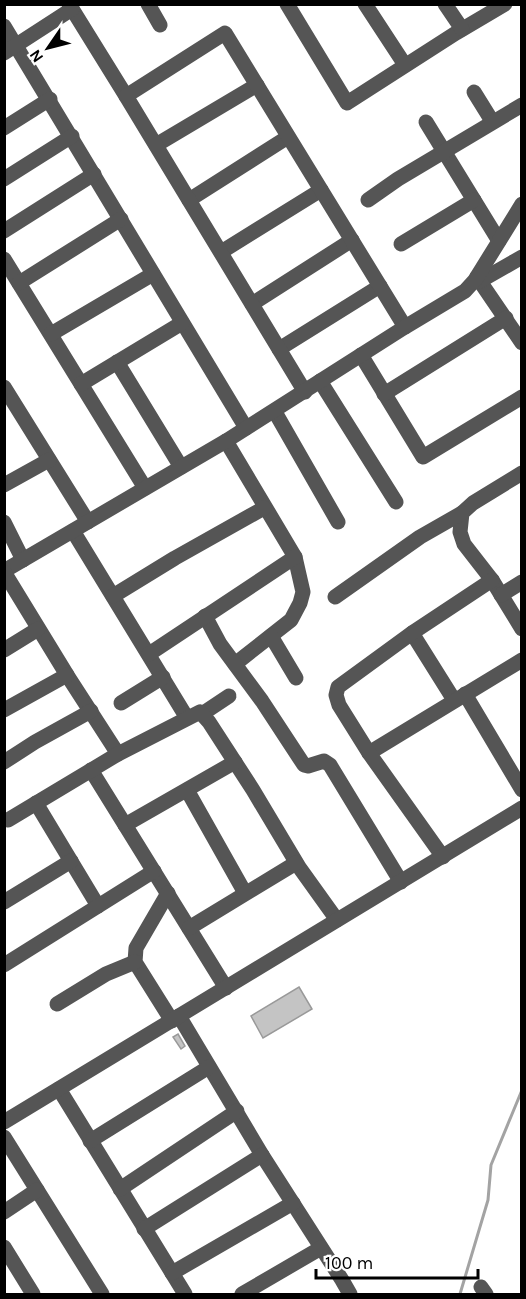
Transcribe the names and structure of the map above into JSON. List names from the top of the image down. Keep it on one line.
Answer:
{"scale_bar":"100 m","north":"bottom left"}
